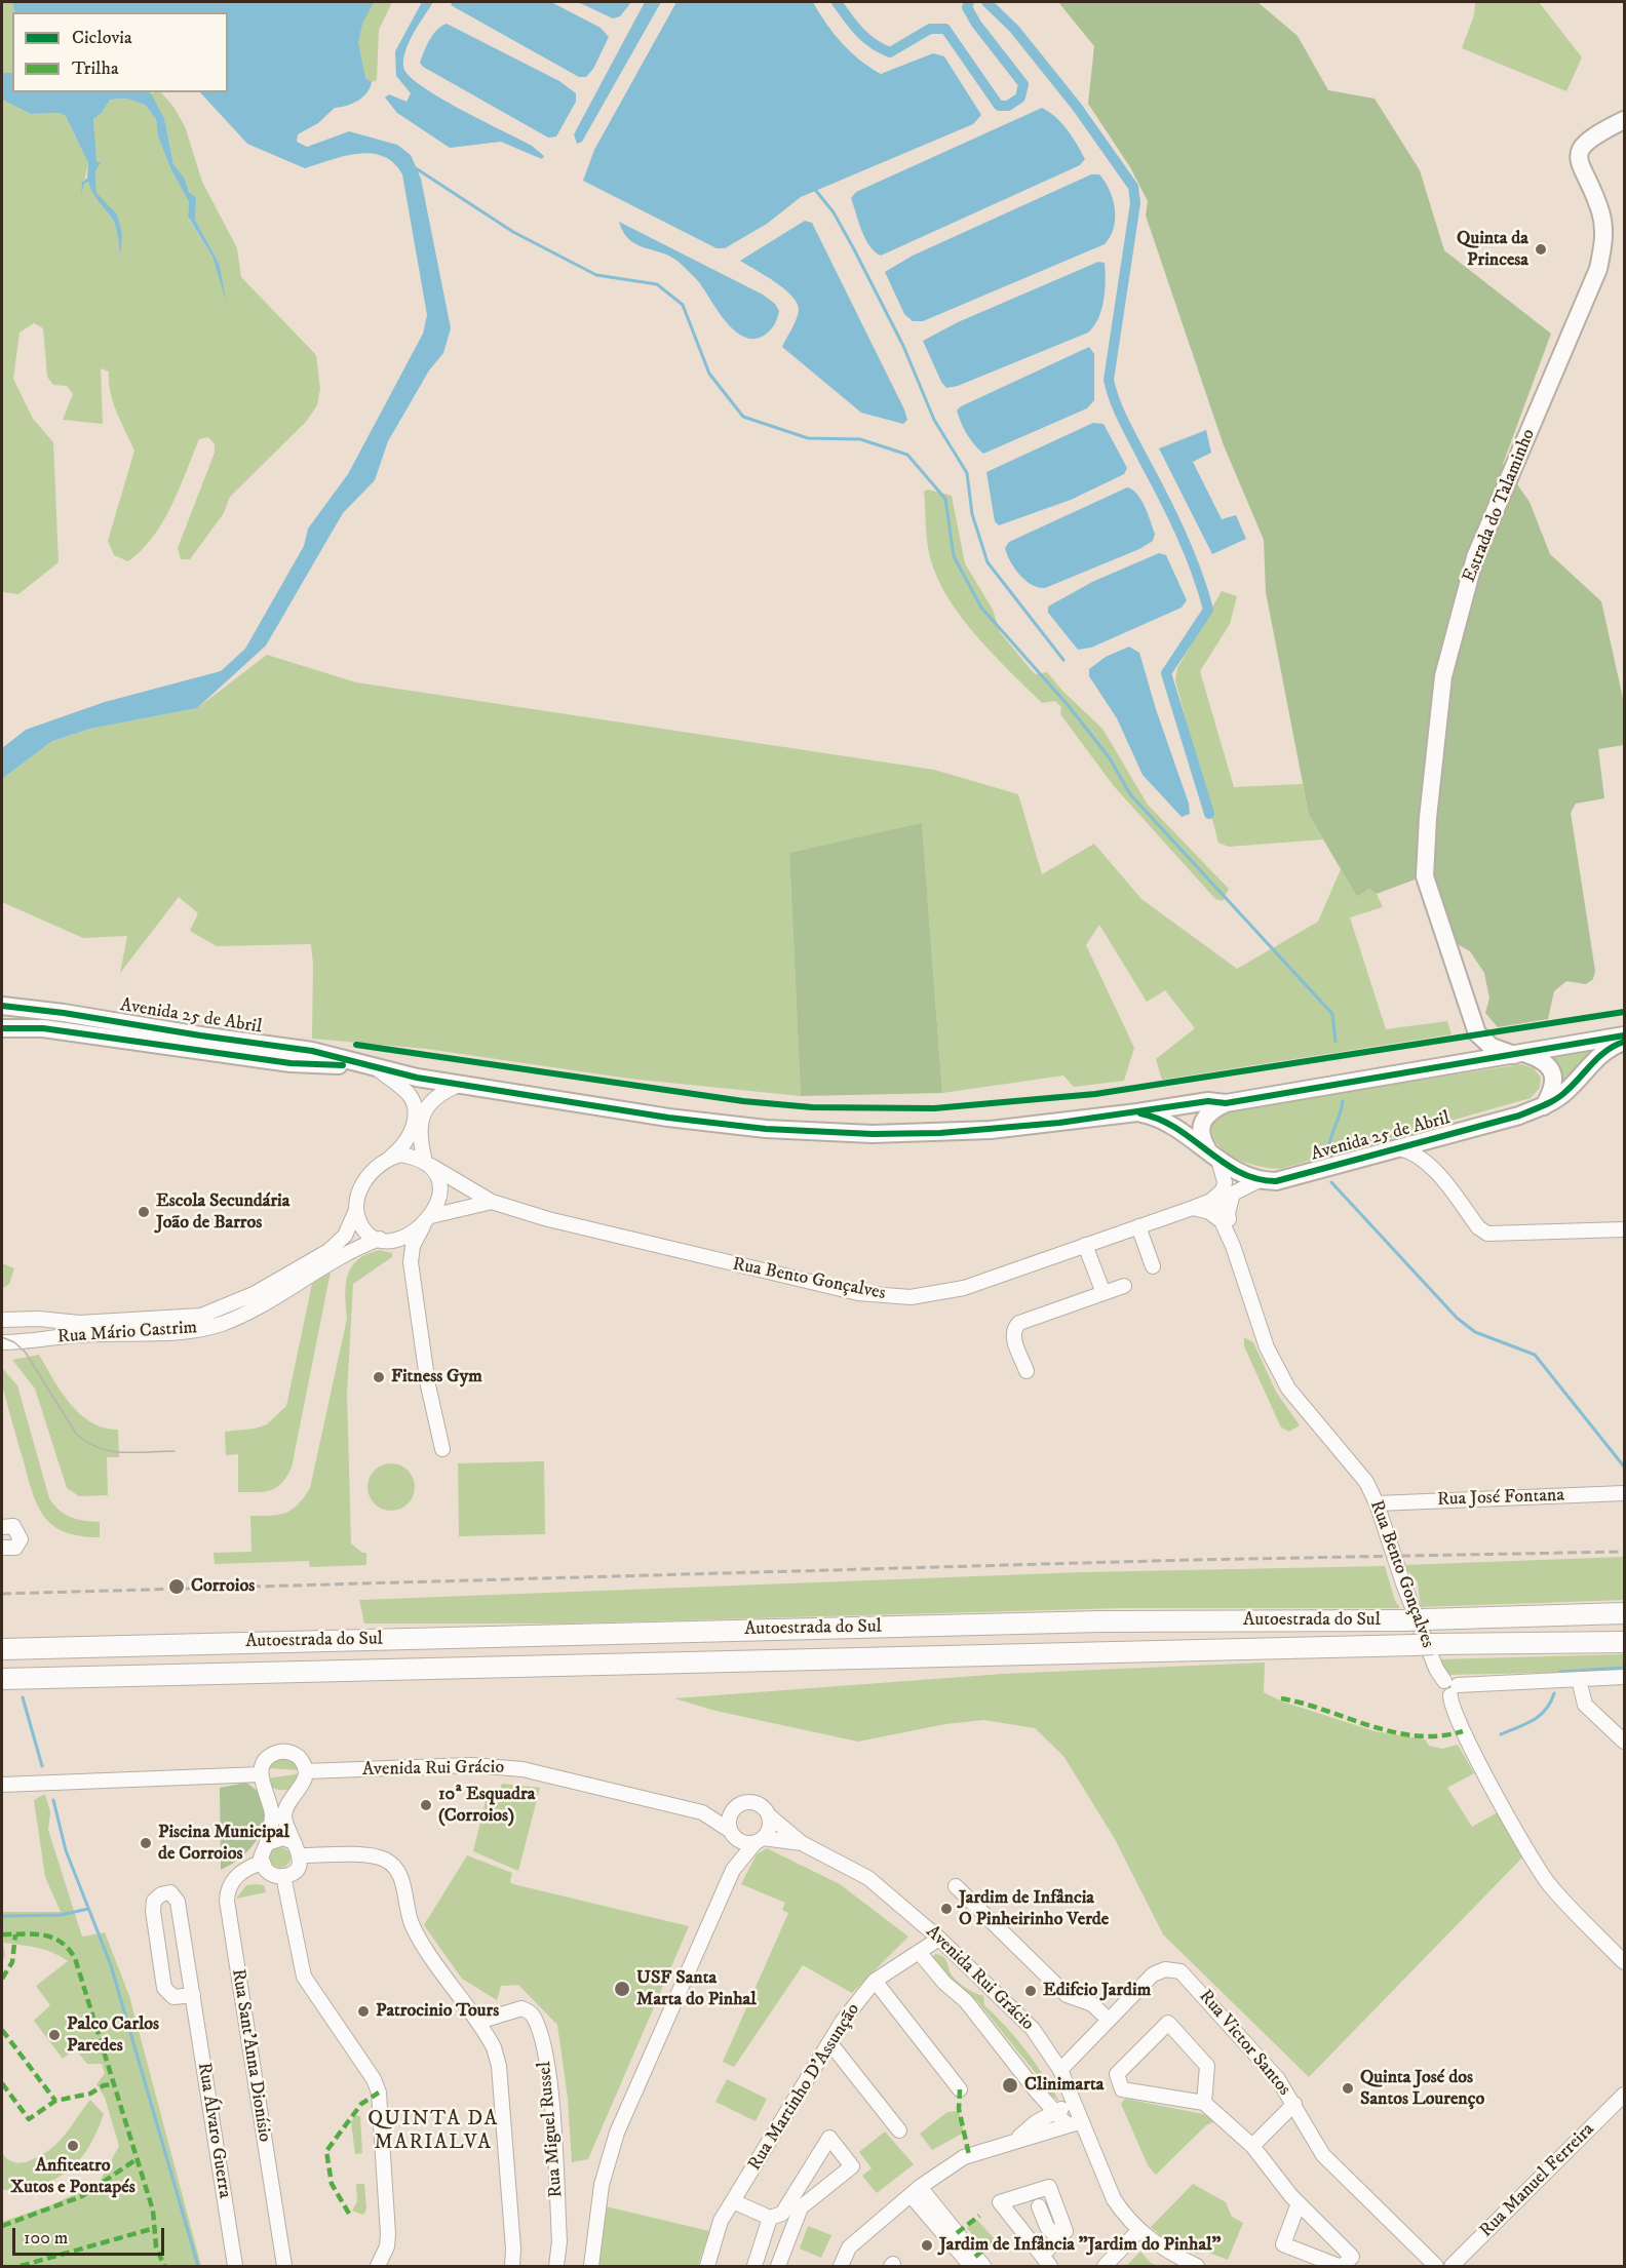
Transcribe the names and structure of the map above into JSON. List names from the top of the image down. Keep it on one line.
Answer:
{"streets":{"highway":["Autoestrada do Sul"],"main road":["Estrada do Talaminho","Avenida 25 de Abril"],"street":["Rua Bento Gonçalves","Rua Mário Castrim","Rua José Fontana","Avenida Rui Grácio","Rua Victor Santos","Rua Sant'Anna Dionísio","Rua Martinho D'Assunção","Rua Miguel Russel","Rua Álvaro Guerra","Rua Manuel Ferreira"]},"crossings":[["Rua Bento Gonçalves","Rua Mário Castrim"],["Rua Bento Gonçalves","Rua José Fontana"],["Avenida Rui Grácio","Rua Victor Santos"],["Avenida Rui Grácio","Rua Martinho D'Assunção"]],"districts":["QUINTA DA MARIALVA"],"places":["Quinta da Princesa","Escola Secundária João de Barros","Fitness Gym","Corroios","10ª Esquadra (Corroios)","Piscina Municipal de Corroios","Jardim de Infância O Pinheirinho Verde","USF Santa Marta do Pinhal","Edifcio Jardim","Patrocinio Tours","Palco Carlos Paredes","Clinimarta","Quinta José dos Santos Lourenço","Anfiteatro Xutos e Pontapés","Jardim de Infância \"Jardim do Pinhal\""],"legend":["Ciclovia","Trilha"],"scale_bar":"100 m"}
